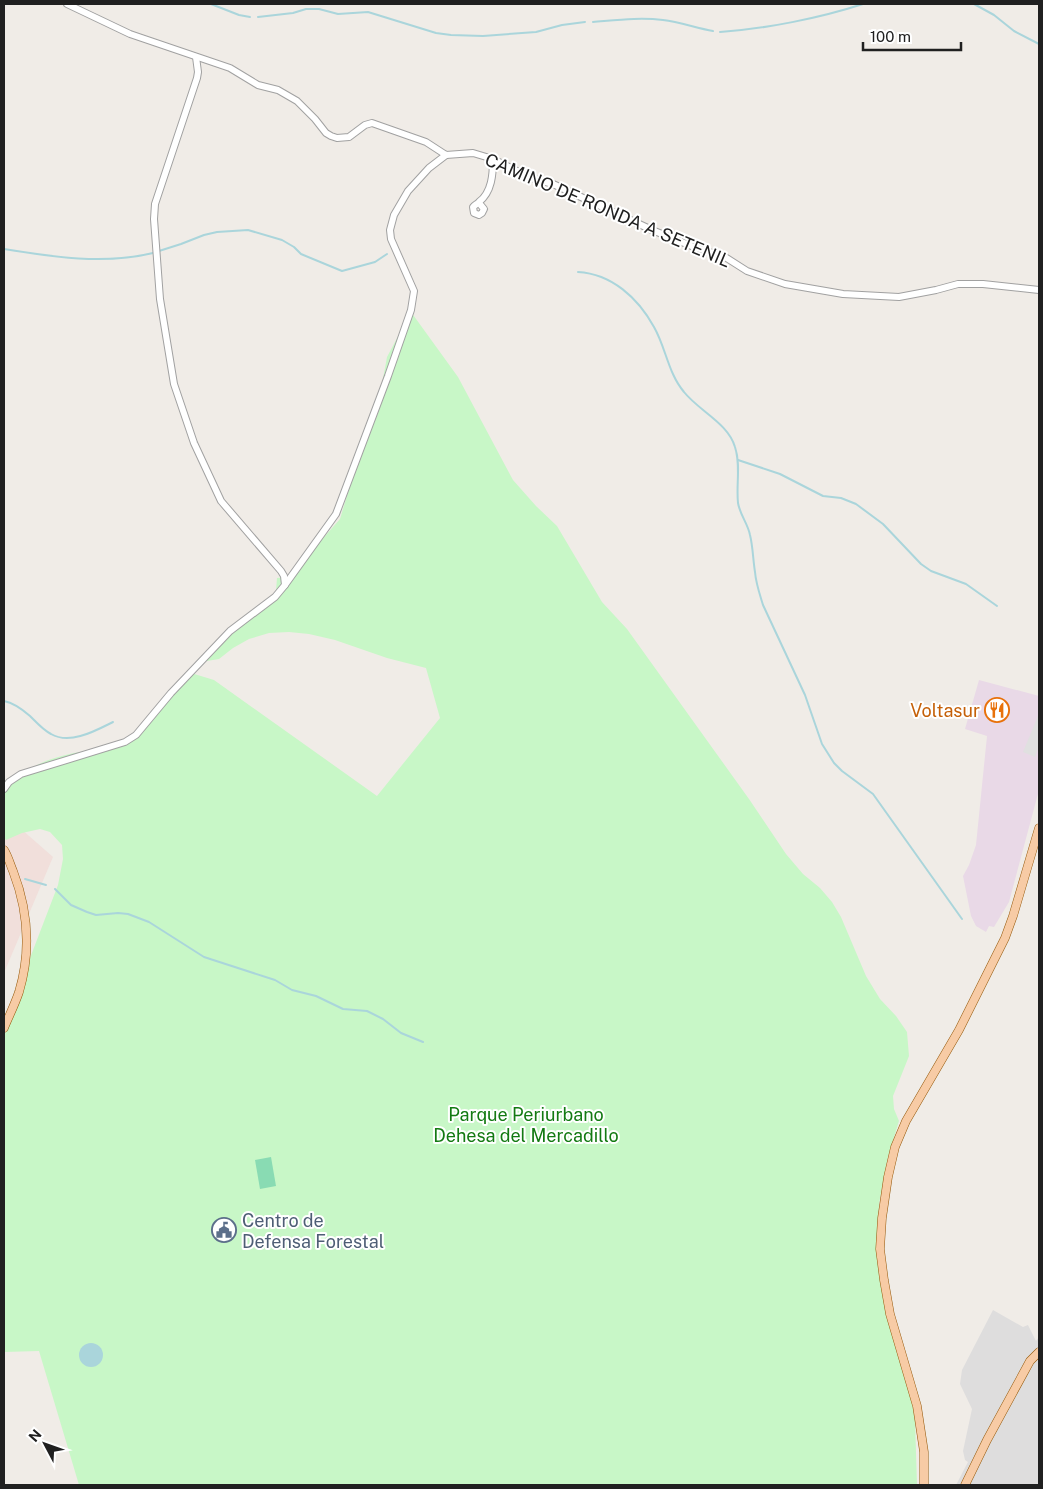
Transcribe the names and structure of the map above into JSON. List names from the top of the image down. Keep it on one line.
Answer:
{"streets":{"street":["CAMINO DE RONDA A SETENIL"]},"parks":["Parque Periurbano Dehesa del Mercadillo"],"places":{"restaurant":["Voltasur"],"public building":["Centro de Defensa Forestal"]},"scale_bar":"100 m","north":"top left"}
